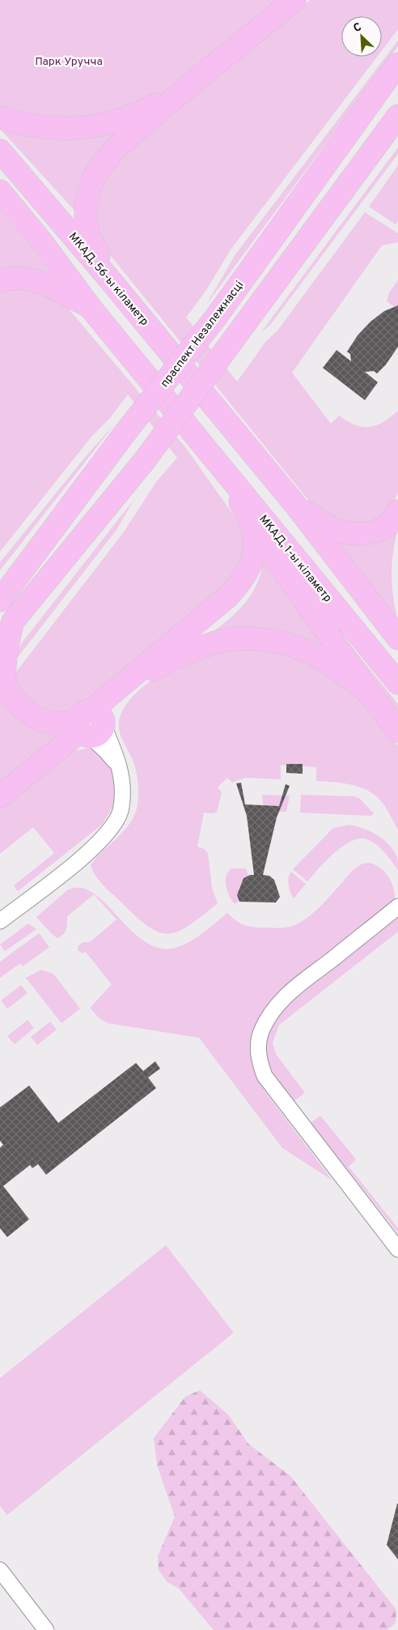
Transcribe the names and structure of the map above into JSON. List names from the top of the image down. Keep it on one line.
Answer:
{"streets":{"highway":["МКАД, 56-ы кіламетр","праспект Незалежнасці","МКАД, 1-ы кіламетр"]},"parks":["Парк Уручча"],"north":"top left"}
